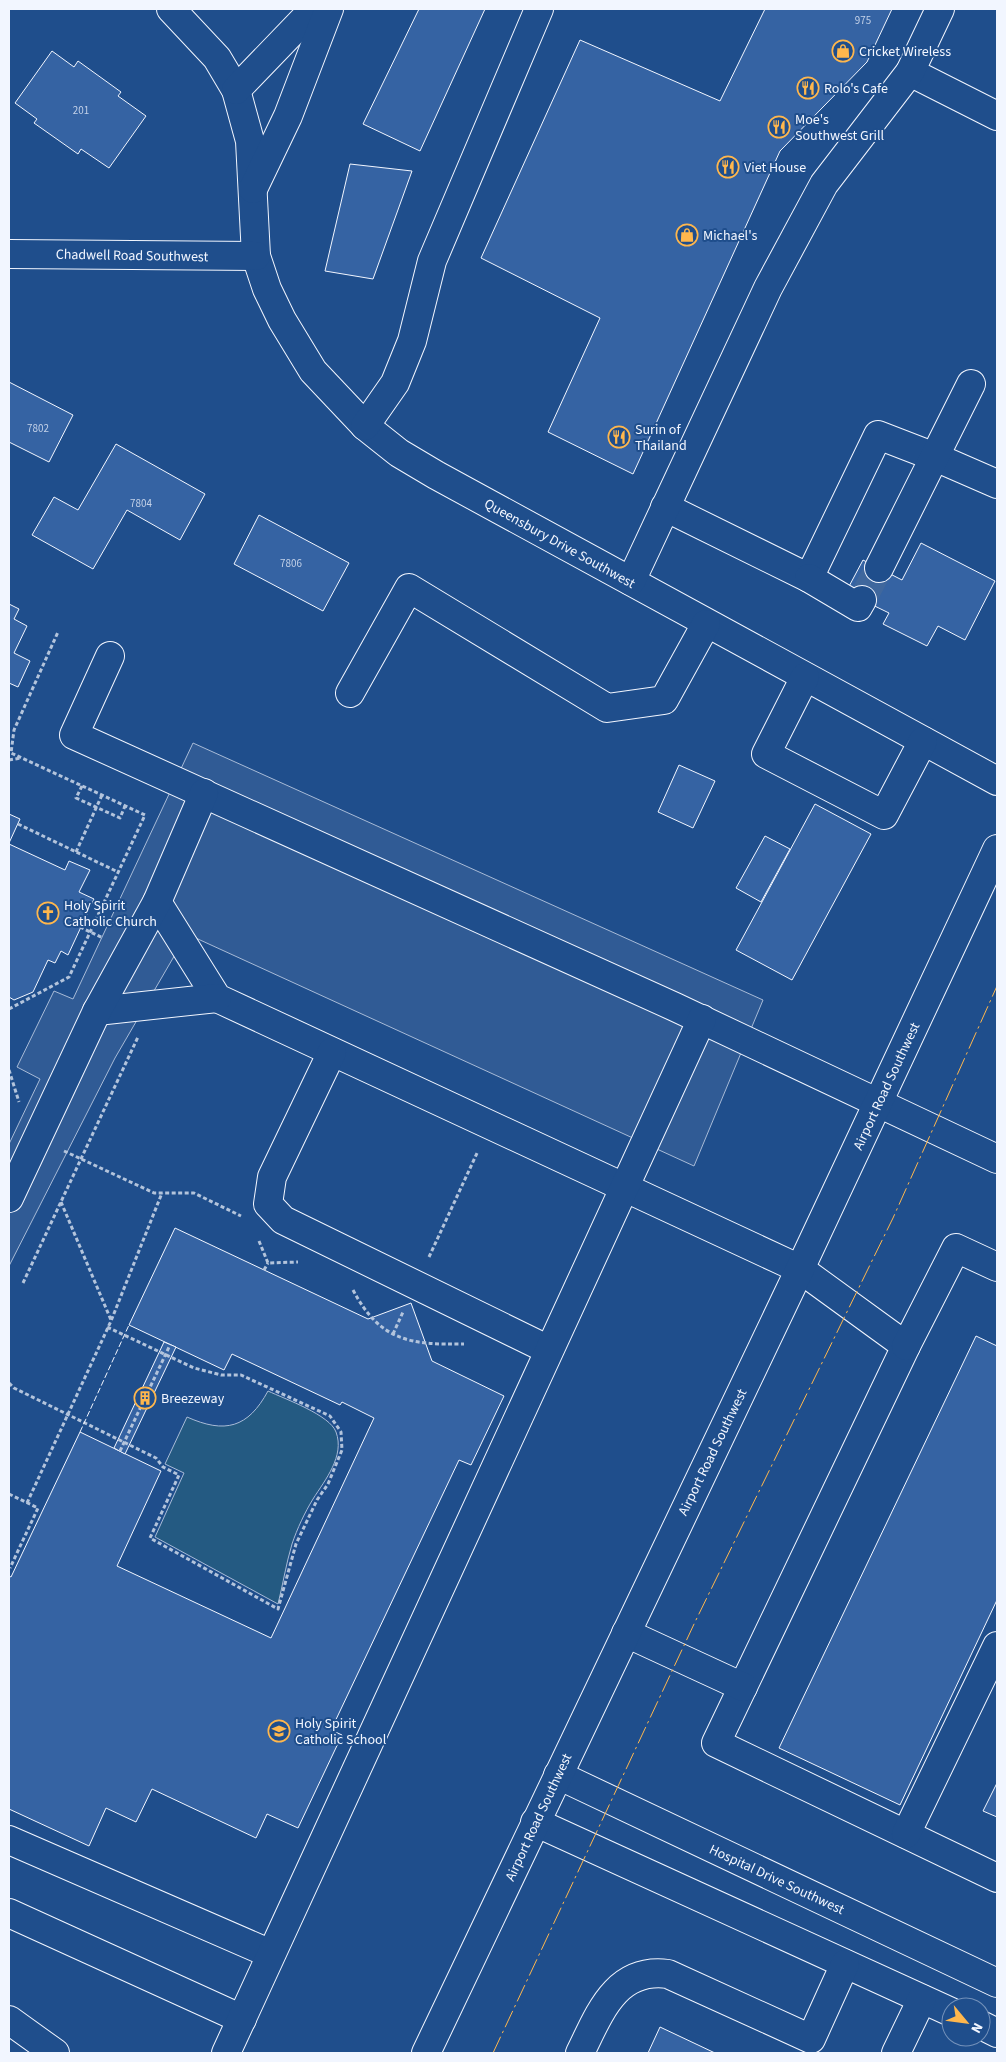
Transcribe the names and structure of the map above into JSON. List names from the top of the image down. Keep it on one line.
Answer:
{"streets":{"street":["Chadwell Road Southwest","Queensbury Drive Southwest","Airport Road Southwest","Hospital Drive Southwest"]},"crossings":[["Chadwell Road Southwest","Queensbury Drive Southwest"],["Airport Road Southwest","Hospital Drive Southwest"]],"places":{"shop":["Cricket Wireless","Michael's"],"restaurant":["Rolo's Cafe","Moe's Southwest Grill","Viet House","Surin of Thailand"],"church":["Holy Spirit Catholic Church"],"building":["Breezeway"],"school or university":["Holy Spirit Catholic School"]},"house_numbers":["975","201","7802","7804","7806"],"north":"bottom right"}
